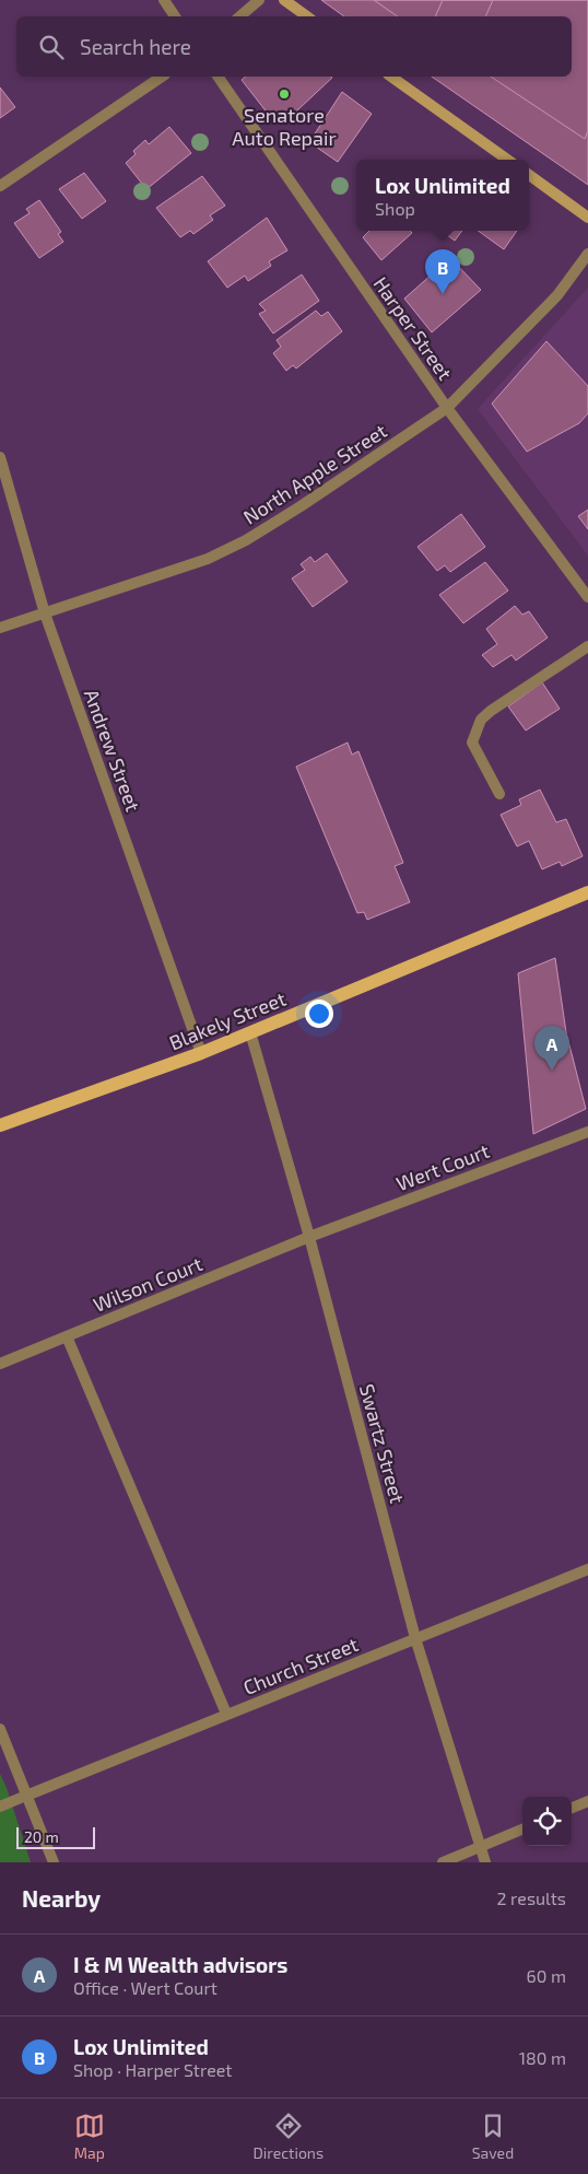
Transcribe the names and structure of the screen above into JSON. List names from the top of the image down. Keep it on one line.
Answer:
{"streets":{"main road":["Blakely Street"],"street":["Harper Street","North Apple Street","Andrew Street","Wert Court","Wilson Court","Swartz Street","Church Street"]},"crossings":[["Harper Street","North Apple Street"],["North Apple Street","Andrew Street"],["Andrew Street","Blakely Street"],["Blakely Street","Swartz Street"],["Wert Court","Wilson Court"],["Wert Court","Swartz Street"],["Wilson Court","Swartz Street"],["Swartz Street","Church Street"]],"places":["Senatore Auto Repair"],"scale_bar":"20 m","page":{"search":"Search here","popup":["Lox Unlimited","Shop"],"pins":["B","A"],"scale":"20 m","heading":["Nearby","2 results"],"list":[{"mark":"A","name":"I & M Wealth advisors","note":"Office · Wert Court","value":"60 m"},{"mark":"B","name":"Lox Unlimited","note":"Shop · Harper Street","value":"180 m"}],"nav":["Map","Directions","Saved"]}}
